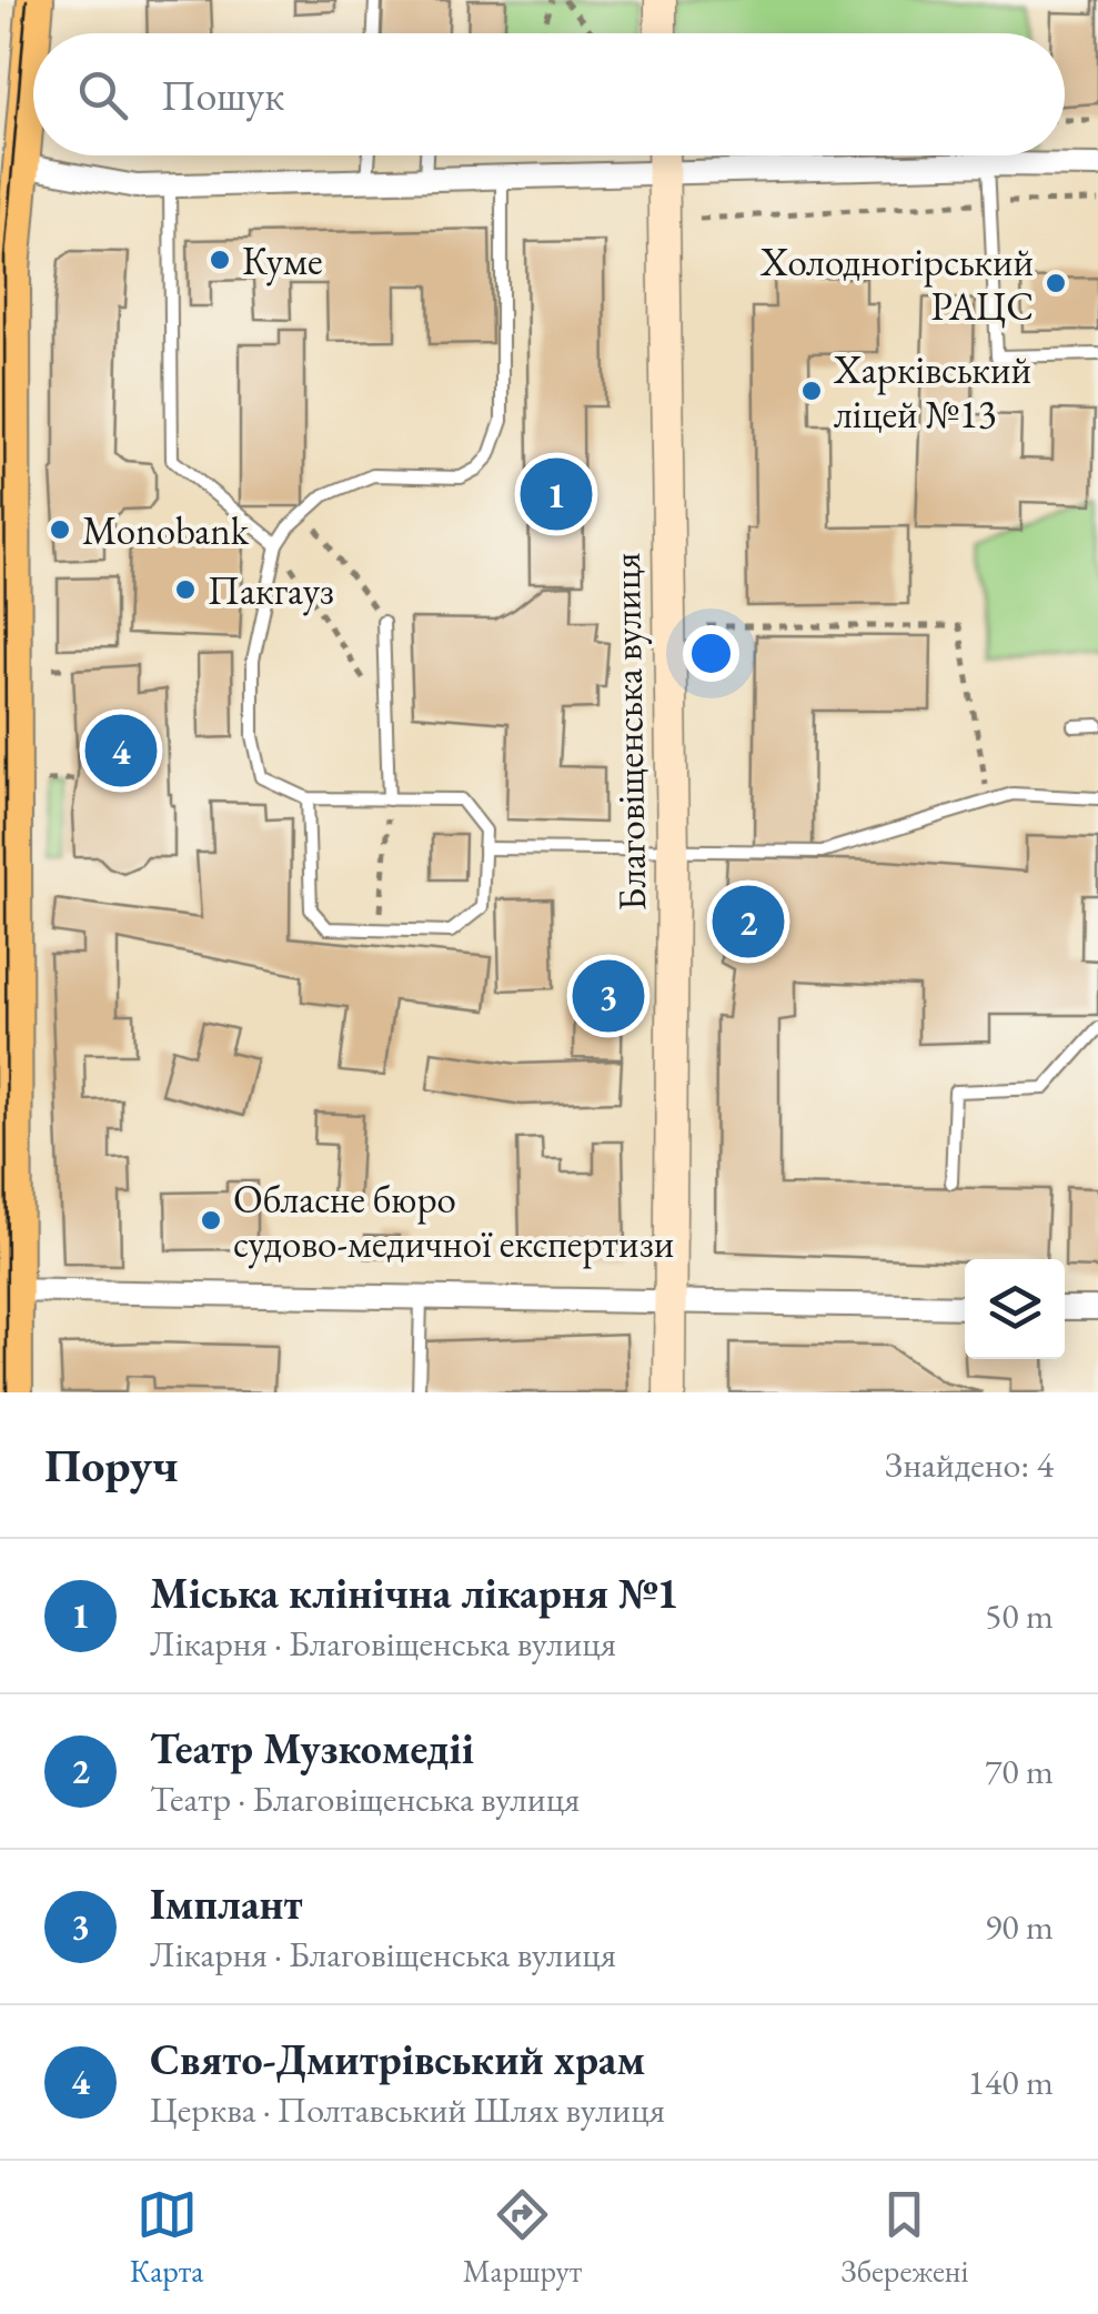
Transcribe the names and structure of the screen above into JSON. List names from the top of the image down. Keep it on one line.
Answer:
{"streets":{"street":["Благовіщенська вулиця"]},"places":["Куме","Холодногірський РАЦС","Харківський ліцей №13","Monobank","Пакгауз","Обласне бюро судово-медичної експертизи"],"page":{"search":"Пошук","pins":["1","4","2","3"],"heading":["Поруч","Знайдено: 4"],"list":[{"mark":"1","name":"Міська клінічна лікарня №1","note":"Лікарня · Благовіщенська вулиця","value":"50 m"},{"mark":"2","name":"Театр Музкомедіі","note":"Театр · Благовіщенська вулиця","value":"70 m"},{"mark":"3","name":"Імплант","note":"Лікарня · Благовіщенська вулиця","value":"90 m"},{"mark":"4","name":"Свято-Дмитрівський храм","note":"Церква · Полтавський Шлях вулиця","value":"140 m"}],"nav":["Карта","Маршрут","Збережені"]}}
